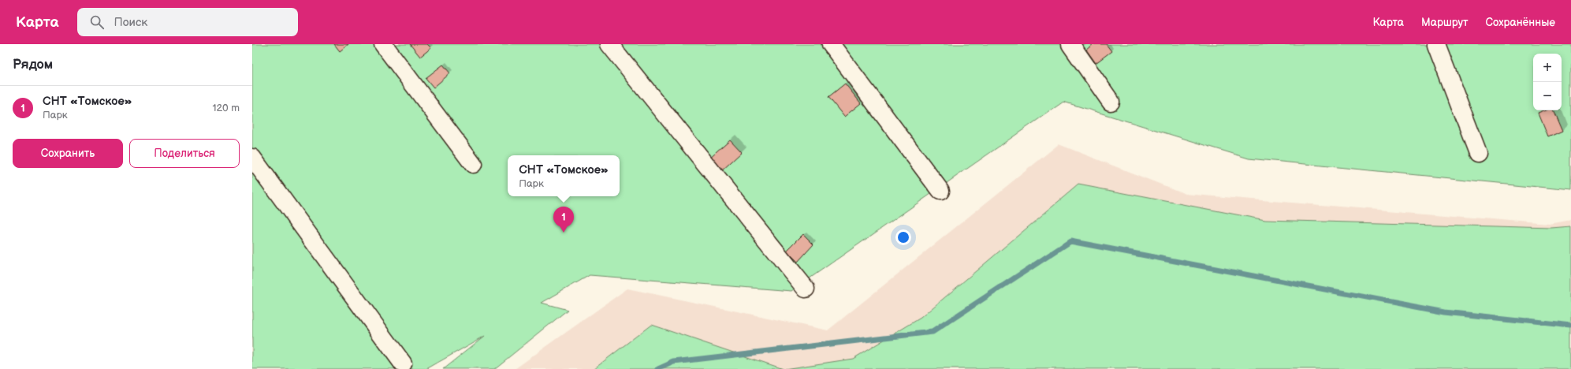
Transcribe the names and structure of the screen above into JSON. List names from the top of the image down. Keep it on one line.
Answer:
{"page":{"header":"Карта","search":"Поиск","nav":["Карта","Маршрут","Сохранённые"],"heading":"Рядом","map_buttons":["+","−"],"list":[{"mark":"1","name":"СНТ «Томское»","note":"Парк","value":"120 m"}],"buttons":["Сохранить","Поделиться"],"popup":["СНТ «Томское»","Парк"],"pins":"1"}}
